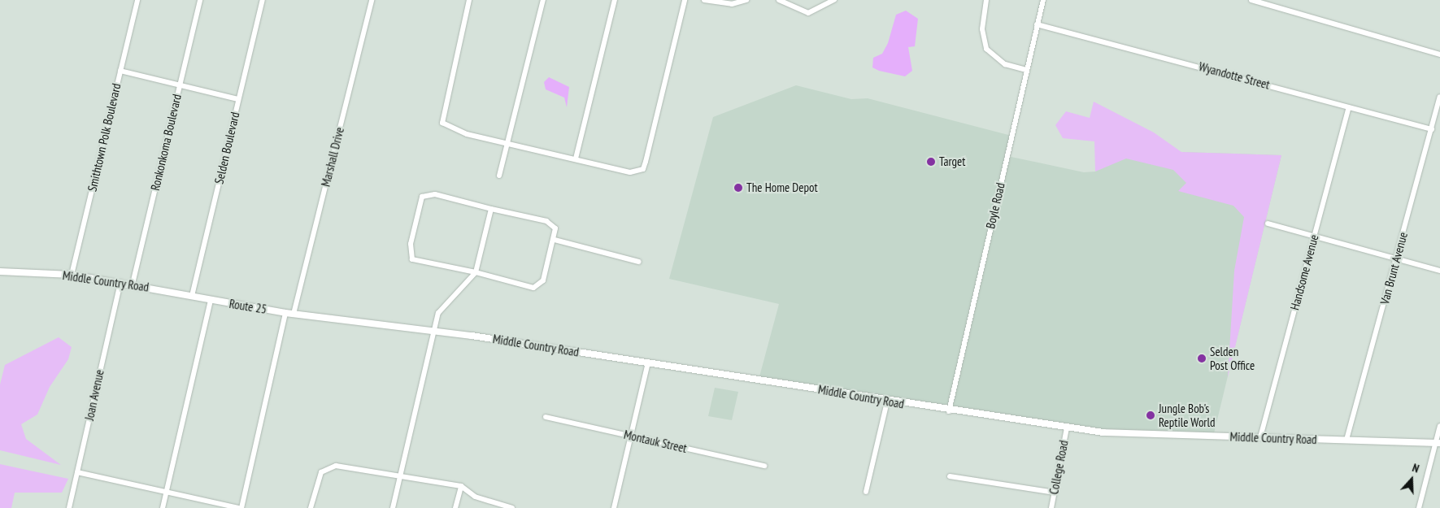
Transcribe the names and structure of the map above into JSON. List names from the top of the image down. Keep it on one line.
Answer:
{"streets":{"main road":["Middle Country Road","Route 25"],"street":["Wyandotte Street","Smithtown Polk Boulevard","Ronkonkoma Boulevard","Selden Boulevard","Marshall Drive","Boyle Road","Van Brunt Avenue","Handsome Avenue","Joan Avenue","Montauk Street","College Road"]},"crossings":[["Wyandotte Street","Boyle Road"],["Wyandotte Street","Van Brunt Avenue"],["Wyandotte Street","Handsome Avenue"],["Smithtown Polk Boulevard","Middle Country Road"],["Ronkonkoma Boulevard","Middle Country Road"],["Selden Boulevard","Middle Country Road"],["Marshall Drive","Middle Country Road"],["Boyle Road","Middle Country Road"],["Van Brunt Avenue","Middle Country Road"],["Handsome Avenue","Middle Country Road"],["Middle Country Road","Route 25"],["Middle Country Road","Joan Avenue"],["Middle Country Road","College Road"]],"places":["Target","The Home Depot","Selden Post Office","Jungle Bob's Reptile World"],"north":"top"}
